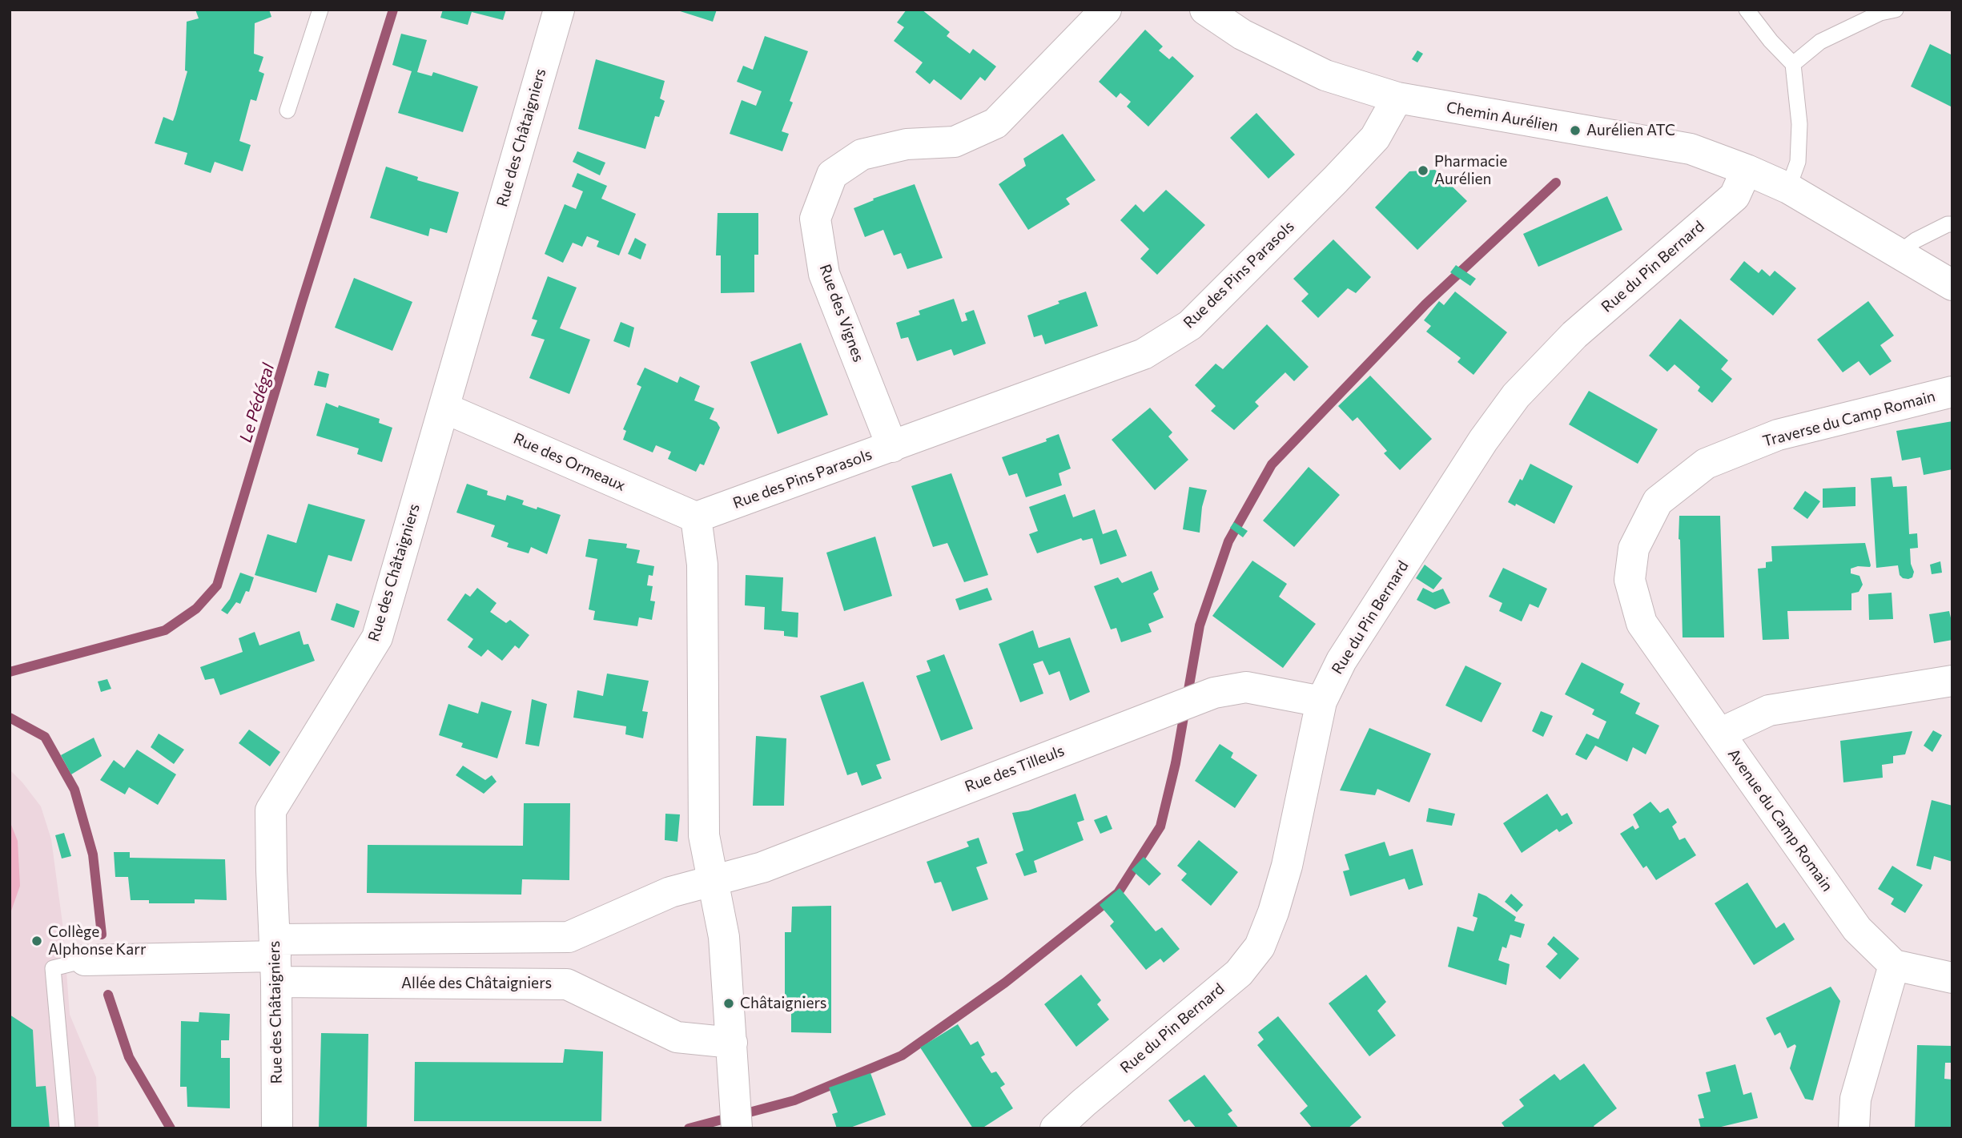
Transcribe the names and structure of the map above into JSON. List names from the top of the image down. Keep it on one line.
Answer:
{"streets":{"street":["Chemin Aurélien","Rue des Châtaigniers","Rue du Pin Bernard","Rue des Pins Parasols","Rue des Vignes","Traverse du Camp Romain","Rue des Ormeaux","Rue des Tilleuls","Avenue du Camp Romain","Allée des Châtaigniers"]},"crossings":[["Chemin Aurélien","Rue du Pin Bernard"],["Chemin Aurélien","Rue des Pins Parasols"],["Rue des Châtaigniers","Rue des Ormeaux"],["Rue des Châtaigniers","Allée des Châtaigniers"],["Rue du Pin Bernard","Rue des Tilleuls"],["Rue des Pins Parasols","Rue des Vignes"],["Rue des Pins Parasols","Rue des Ormeaux"],["Traverse du Camp Romain","Avenue du Camp Romain"]],"water":["Le Pédégal"],"places":["Aurélien ATC","Pharmacie Aurélien","Collège Alphonse Karr","Châtaigniers"]}
